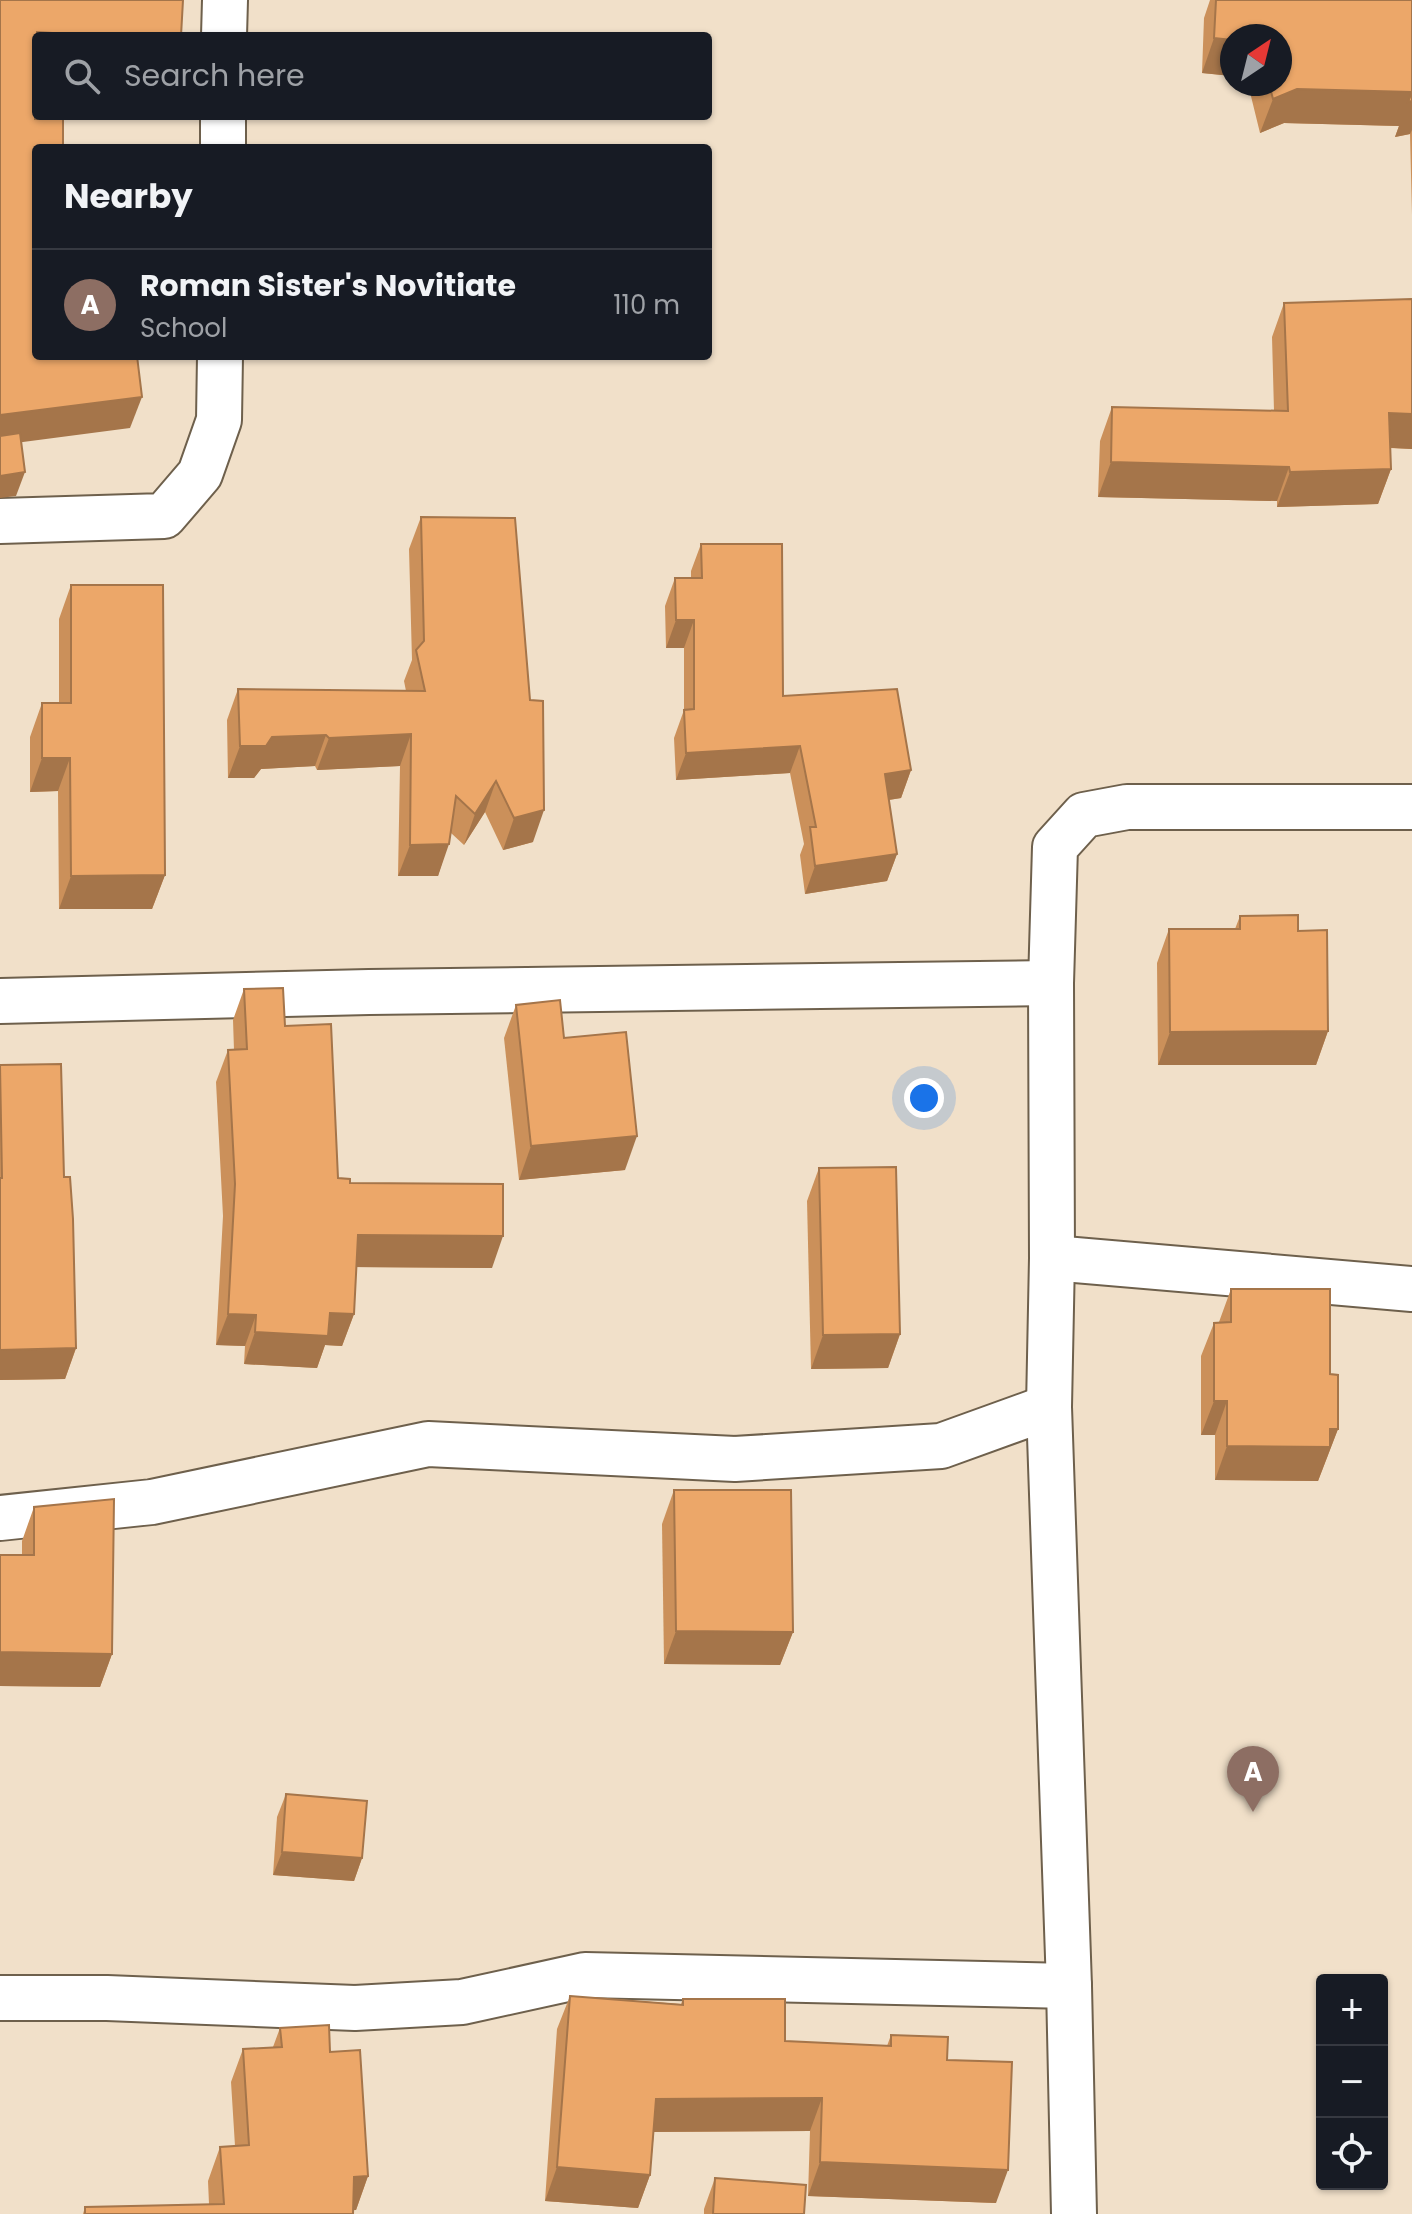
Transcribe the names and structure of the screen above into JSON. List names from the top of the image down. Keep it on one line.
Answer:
{"north":"top right","page":{"search":"Search here","heading":"Nearby","list":[{"mark":"A","name":"Roman Sister's Novitiate","note":"School","value":"110 m"}],"pins":"A","map_buttons":["+","−"]}}
